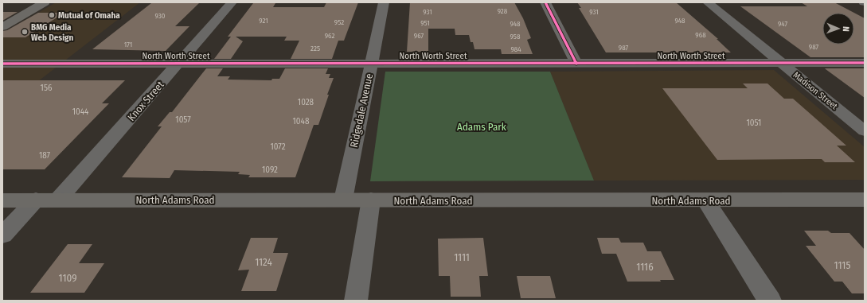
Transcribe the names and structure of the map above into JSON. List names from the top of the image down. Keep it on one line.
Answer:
{"streets":{"main road":["North Adams Road"],"street":["North Worth Street","Madison Street","Knox Street","Ridgedale Avenue"]},"crossings":[["North Worth Street","Madison Street"],["North Worth Street","Knox Street"],["North Worth Street","Ridgedale Avenue"],["Knox Street","North Adams Road"],["Ridgedale Avenue","North Adams Road"]],"parks":["Adams Park"],"places":["Mutual of Omaha","BMG Media Web Design"],"house_numbers":["928","931","931","930","921","948","952","951","948","947","968","962","967","958","171","987","987","225","984","156","1028","1044","1057","1048","1051","1072","187","1092","1111","1124","1115","1116","1109"],"north":"right"}
